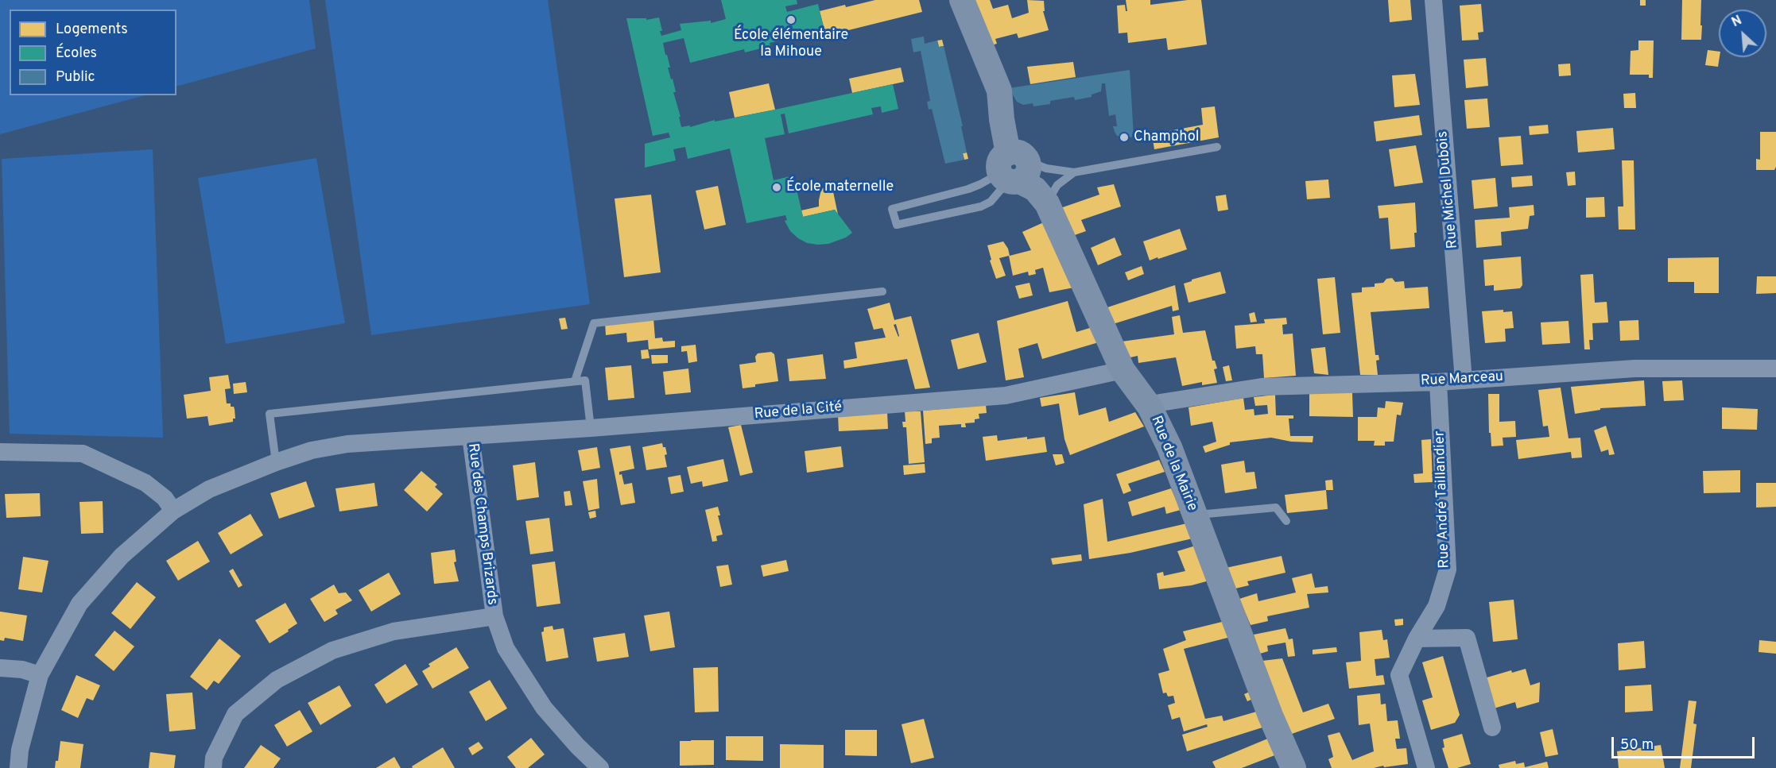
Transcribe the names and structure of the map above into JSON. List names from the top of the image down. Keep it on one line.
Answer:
{"streets":{"street":["Rue Michel Dubois","Rue Marceau","Rue de la Cité","Rue de la Mairie","Rue André Taillandier","Rue des Champs Brizards"]},"crossings":[["Rue Michel Dubois","Rue Marceau"],["Rue Marceau","Rue de la Mairie"],["Rue Marceau","Rue André Taillandier"],["Rue de la Cité","Rue de la Mairie"],["Rue de la Cité","Rue des Champs Brizards"]],"places":["École élémentaire la Mihoue","Champhol","École maternelle"],"legend":["Logements","Écoles","Public"],"scale_bar":"50 m","north":"top left"}
